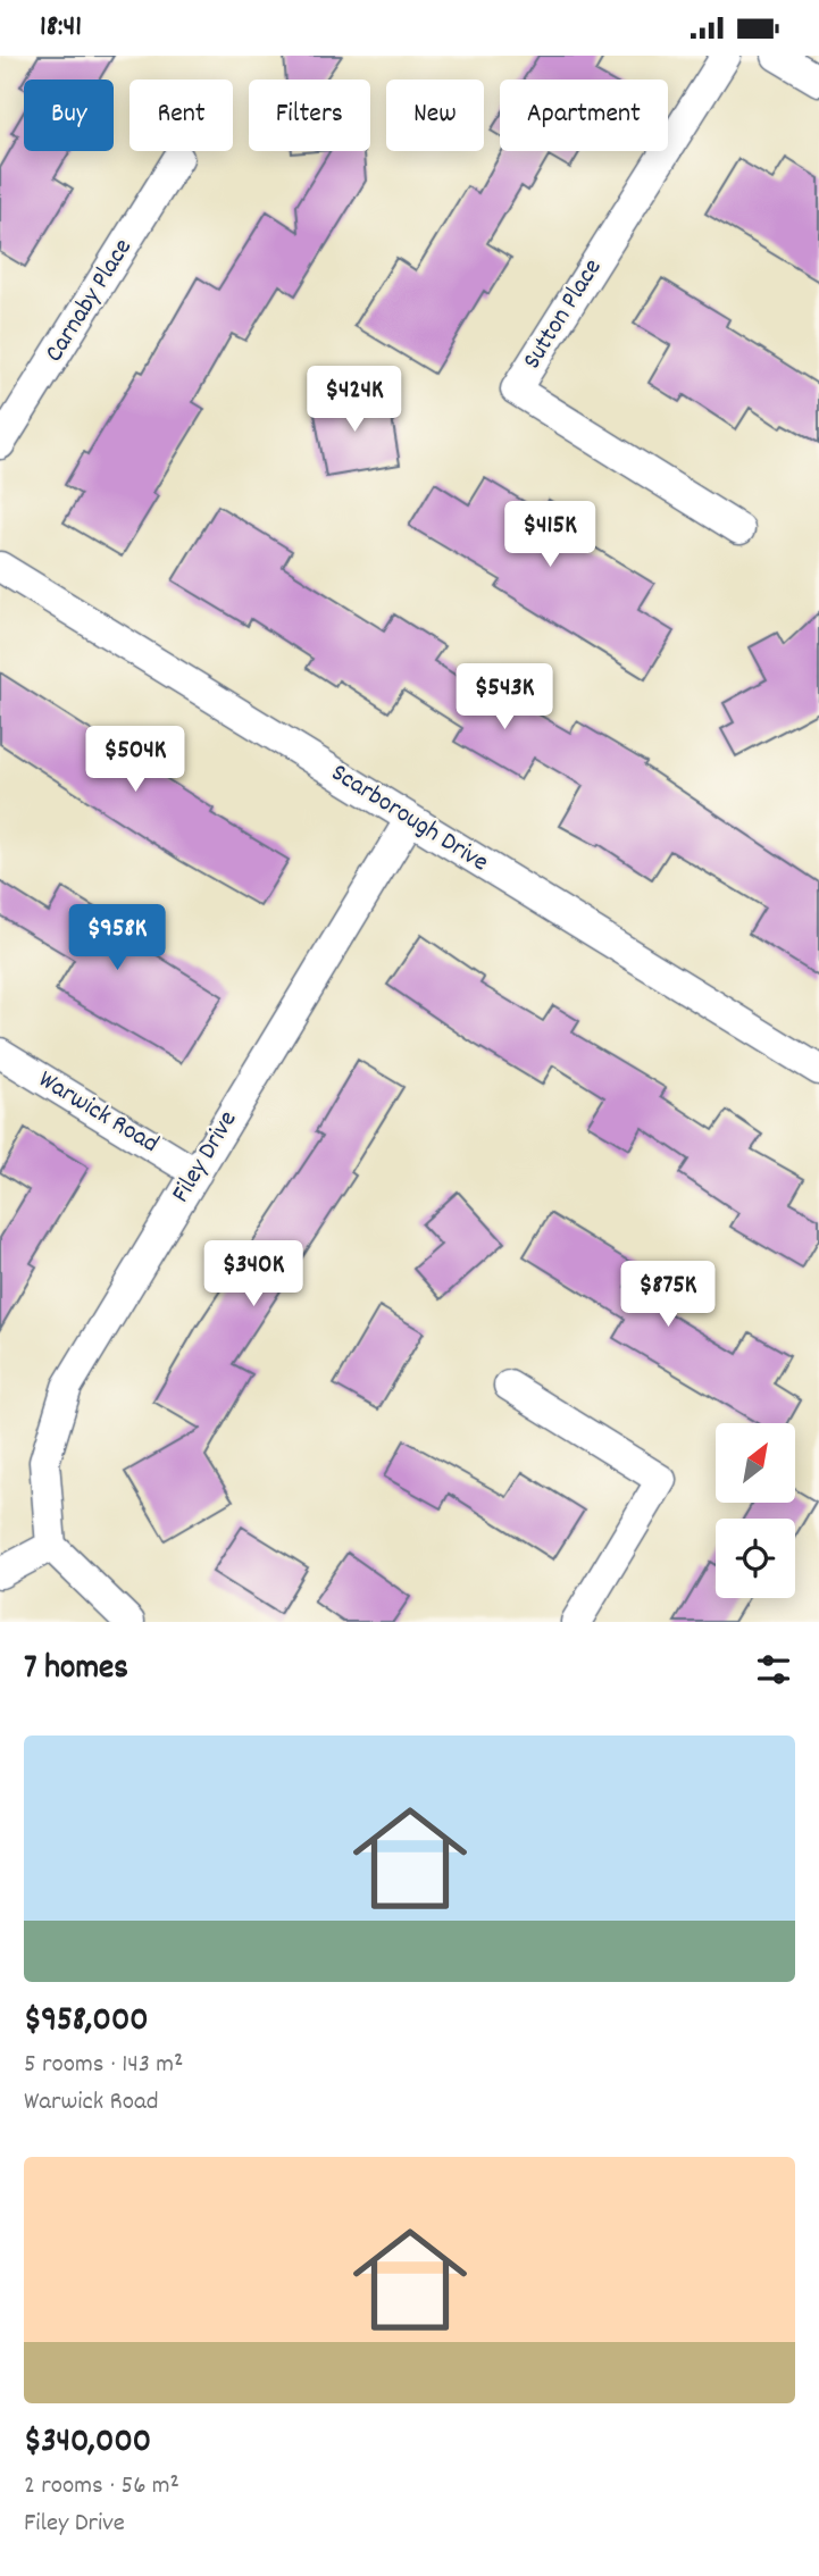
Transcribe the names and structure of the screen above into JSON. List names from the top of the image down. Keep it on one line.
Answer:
{"streets":{"street":["Carnaby Place","Sutton Place","Scarborough Drive","Warwick Road","Filey Drive"]},"crossings":[["Scarborough Drive","Filey Drive"],["Warwick Road","Filey Drive"]],"north":"top right","page":{"status":"18:41","chip":["Buy","Rent","Filters","New","Apartment"],"price":["$424K","$415K","$543K","$504K","$958K","$340K","$875K"],"heading":"7 homes","list":[{"name":"$958,000","note":"5 rooms · 143 m² · Warwick Road"},{"name":"$340,000","note":"2 rooms · 56 m² · Filey Drive"}]}}
